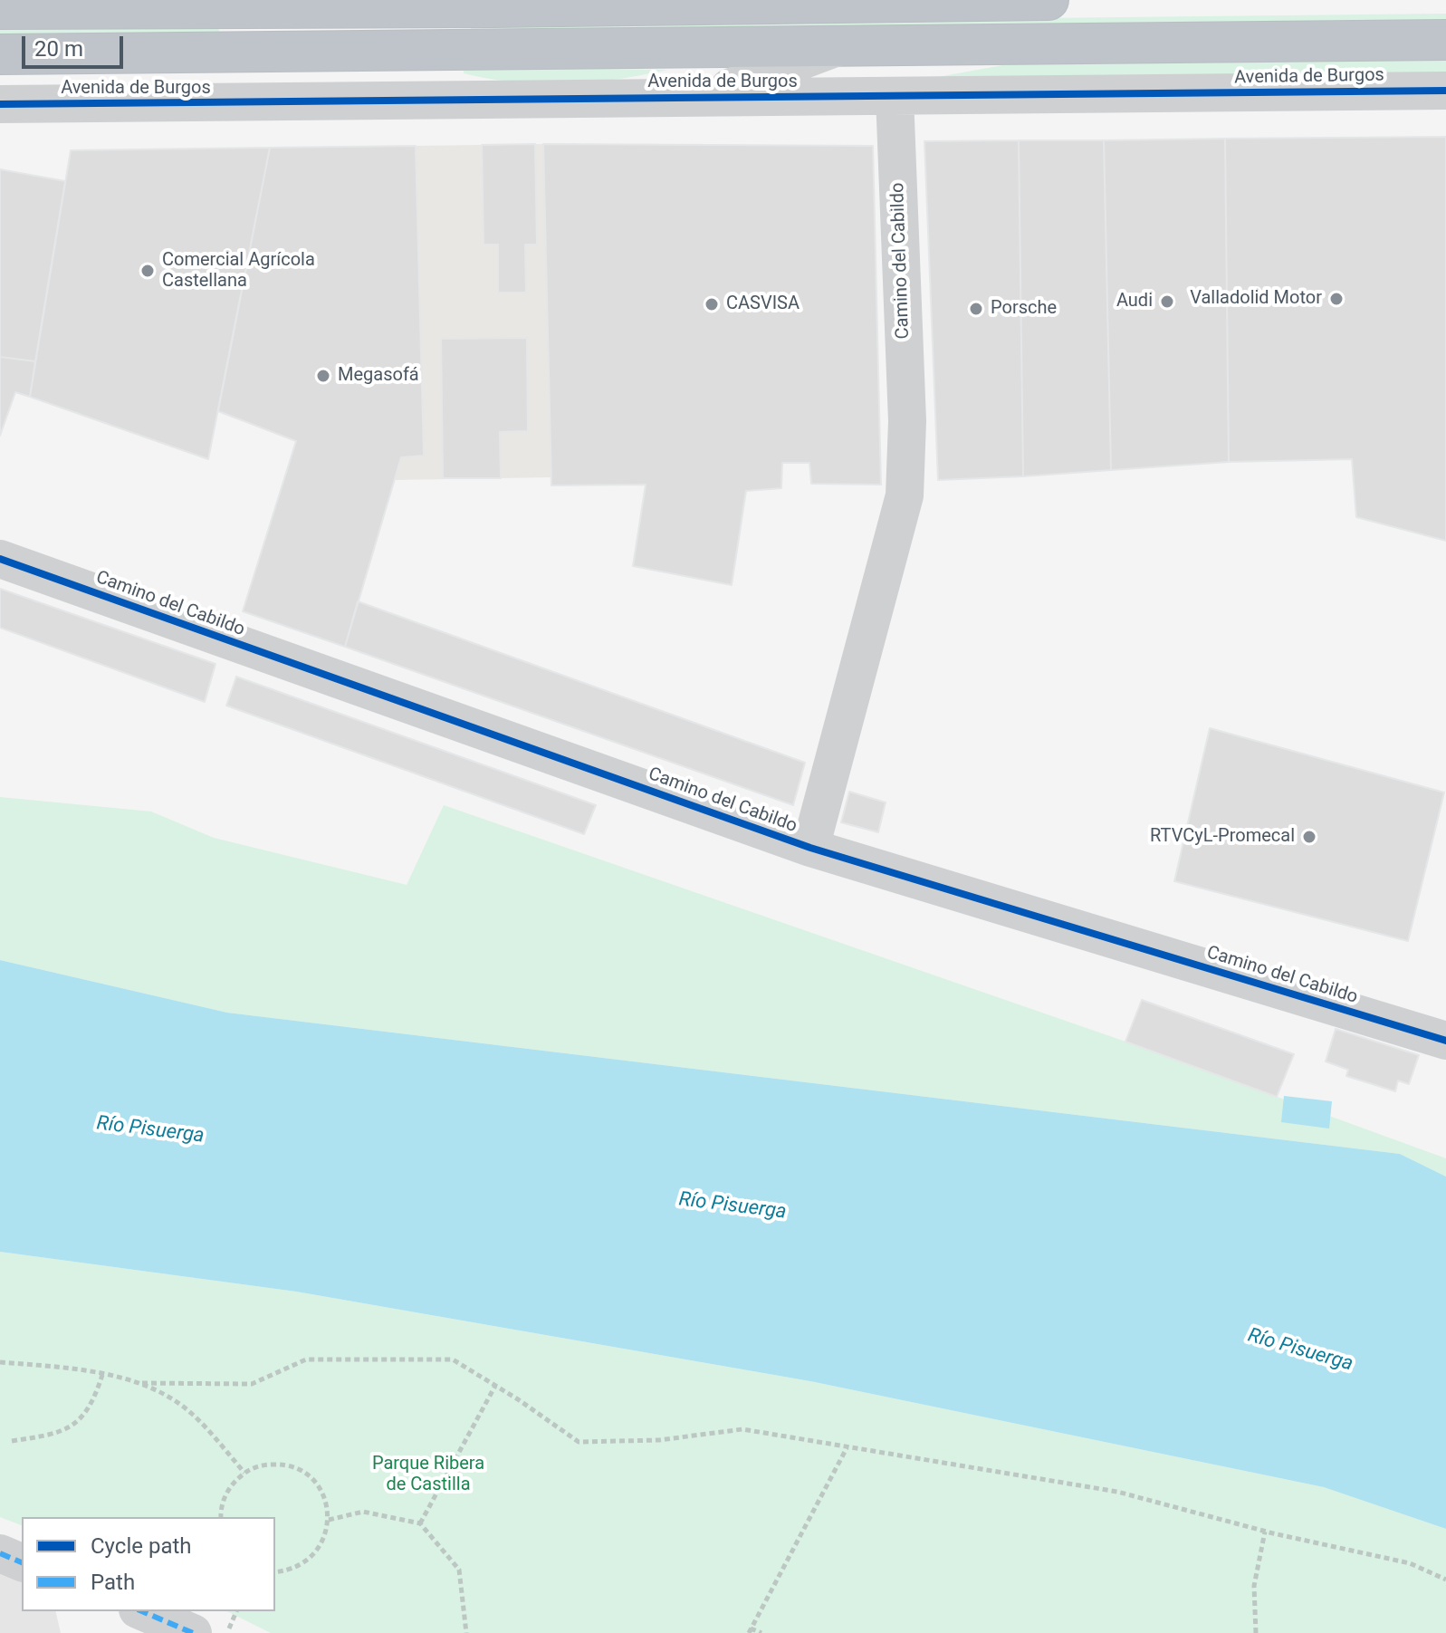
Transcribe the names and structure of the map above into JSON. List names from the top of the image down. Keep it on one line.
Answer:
{"streets":{"highway":["Avenida de Burgos"],"street":["Camino del Cabildo"]},"crossings":[["Avenida de Burgos","Camino del Cabildo"]],"water":["Río Pisuerga"],"parks":["Parque Ribera de Castilla"],"places":["Comercial Agrícola Castellana","Valladolid Motor","Audi","CASVISA","Porsche","Megasofá","RTVCyL-Promecal"],"legend":["Cycle path","Path"],"scale_bar":"20 m"}
